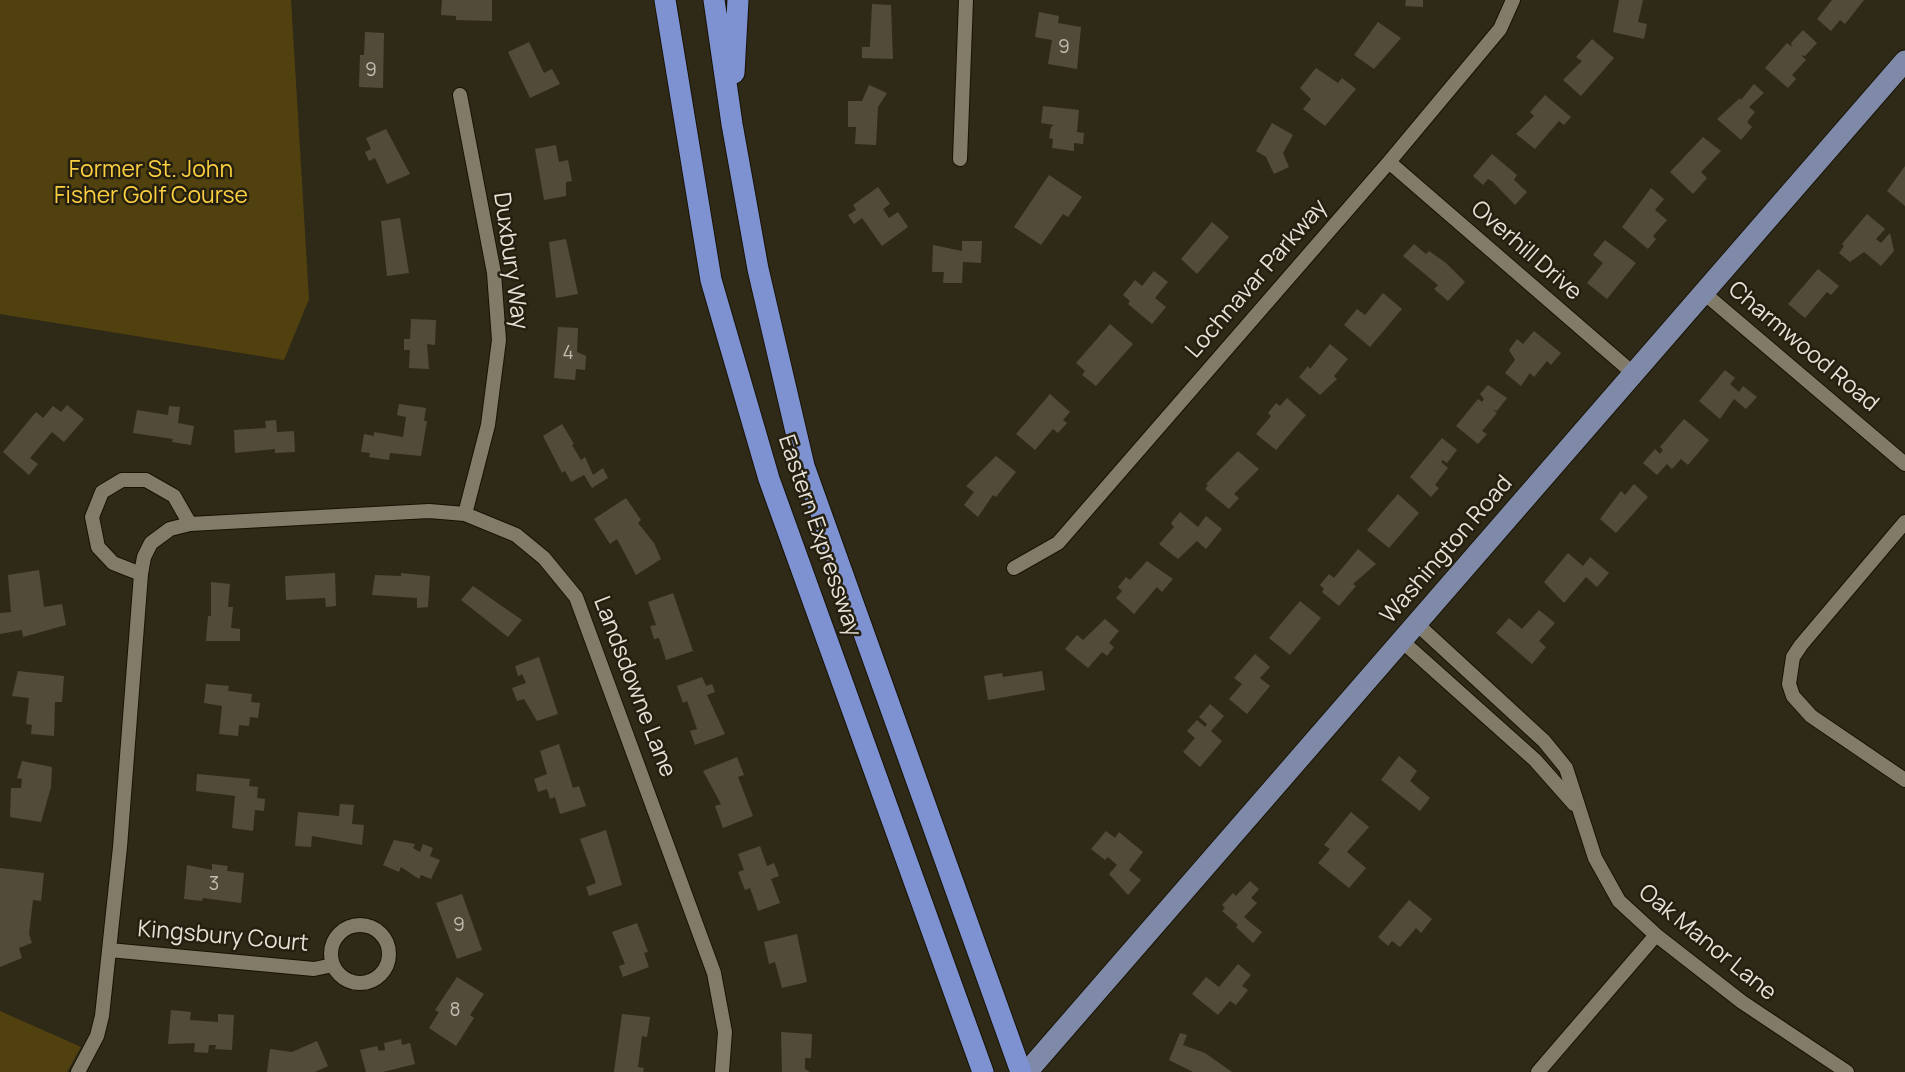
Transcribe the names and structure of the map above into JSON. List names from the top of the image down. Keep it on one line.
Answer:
{"streets":{"highway":["Eastern Expressway"],"main road":["Washington Road"],"street":["Overhill Drive","Duxbury Way","Lochnavar Parkway","Charmwood Road","Landsdowne Lane","Kingsbury Court","Oak Manor Lane"]},"crossings":[["Overhill Drive","Lochnavar Parkway"],["Overhill Drive","Washington Road"],["Duxbury Way","Landsdowne Lane"],["Charmwood Road","Washington Road"],["Washington Road","Oak Manor Lane"],["Landsdowne Lane","Kingsbury Court"]],"parks":["Former St. John Fisher Golf Course"],"house_numbers":["9","9","4","3","9","8"]}
